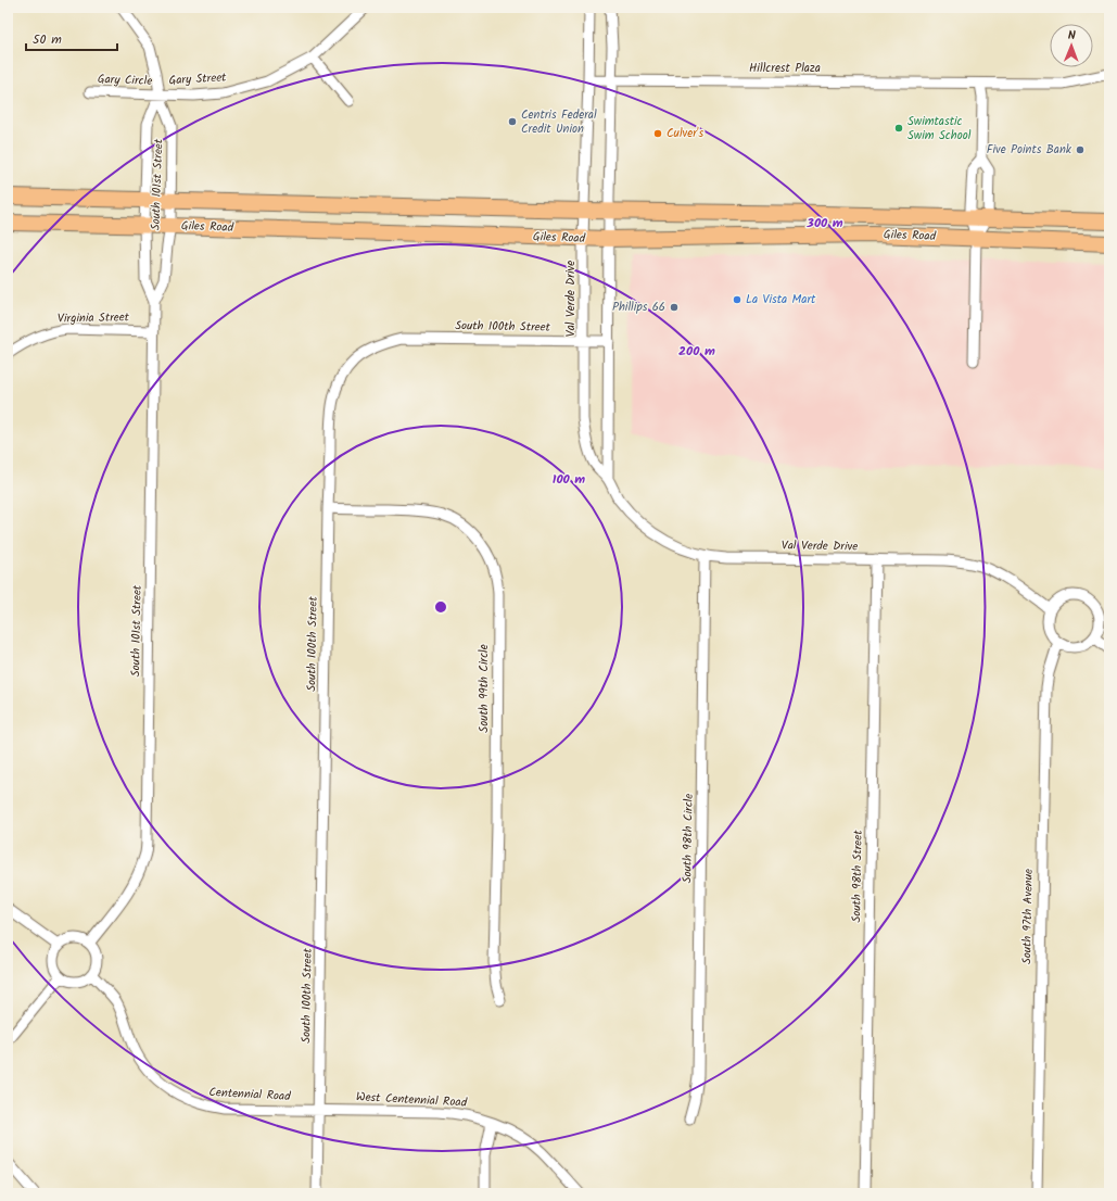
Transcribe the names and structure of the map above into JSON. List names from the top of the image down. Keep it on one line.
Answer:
{"streets":{"main road":["Giles Road"],"street":["Hillcrest Plaza","Gary Street","Gary Circle","South 101st Street","Val Verde Drive","Virginia Street","South 100th Street","South 99th Circle","South 98th Circle","South 98th Street","South 97th Avenue","Centennial Road","West Centennial Road"]},"crossings":[["Hillcrest Plaza","Val Verde Drive"],["Gary Street","Gary Circle"],["Gary Street","South 101st Street"],["Gary Circle","South 101st Street"],["South 101st Street","Giles Road"],["South 101st Street","Virginia Street"],["South 101st Street","Centennial Road"],["Giles Road","Val Verde Drive"],["Val Verde Drive","South 100th Street"],["Val Verde Drive","South 98th Circle"],["Val Verde Drive","South 98th Street"],["Val Verde Drive","South 97th Avenue"],["South 100th Street","South 99th Circle"],["South 100th Street","Centennial Road"],["South 100th Street","West Centennial Road"],["Centennial Road","West Centennial Road"]],"places":["Centris Federal Credit Union","Swimtastic Swim School","Culver's","Five Points Bank","La Vista Mart","Phillips 66"],"scale_bar":"50 m","north":"top","rings":["300 m","200 m","100 m"]}
